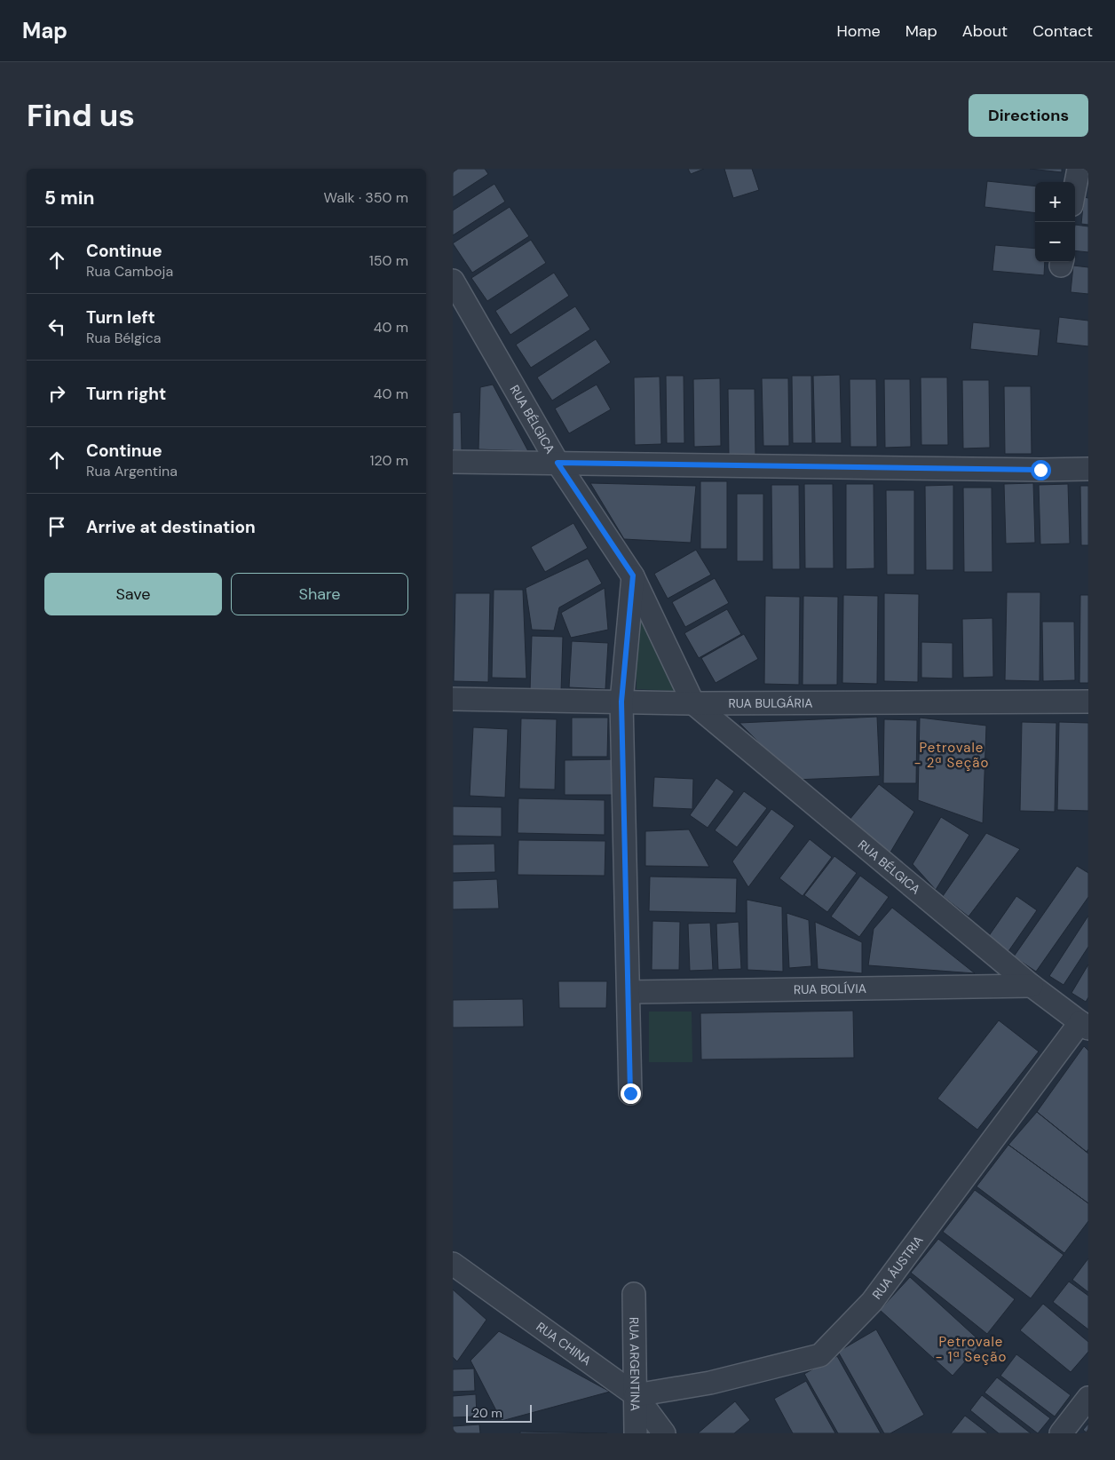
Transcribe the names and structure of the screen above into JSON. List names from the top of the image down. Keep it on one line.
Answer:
{"streets":{"street":["RUA BÉLGICA","RUA BULGÁRIA","RUA BOLÍVIA","RUA ÁUSTRIA","RUA CHINA","RUA ARGENTINA"]},"crossings":[["RUA BÉLGICA","RUA BULGÁRIA"],["RUA BÉLGICA","RUA BOLÍVIA"],["RUA BÉLGICA","RUA ÁUSTRIA"],["RUA ÁUSTRIA","RUA CHINA"],["RUA ÁUSTRIA","RUA ARGENTINA"],["RUA CHINA","RUA ARGENTINA"]],"districts":["Petrovale - 2ª Seção","Petrovale - 1ª Seção"],"scale_bar":"20 m","page":{"header":"Map","nav":["Home","Map","About","Contact"],"buttons":["Directions",["Save","Share"]],"title":"Find us","heading":["5 min","Walk · 350 m"],"map_buttons":["+","−"],"list":[["Continue","Rua Camboja","150 m"],["Turn left","Rua Bélgica","40 m"],["Turn right","40 m"],["Continue","Rua Argentina","120 m"],"Arrive at destination"],"scale":"20 m"}}
